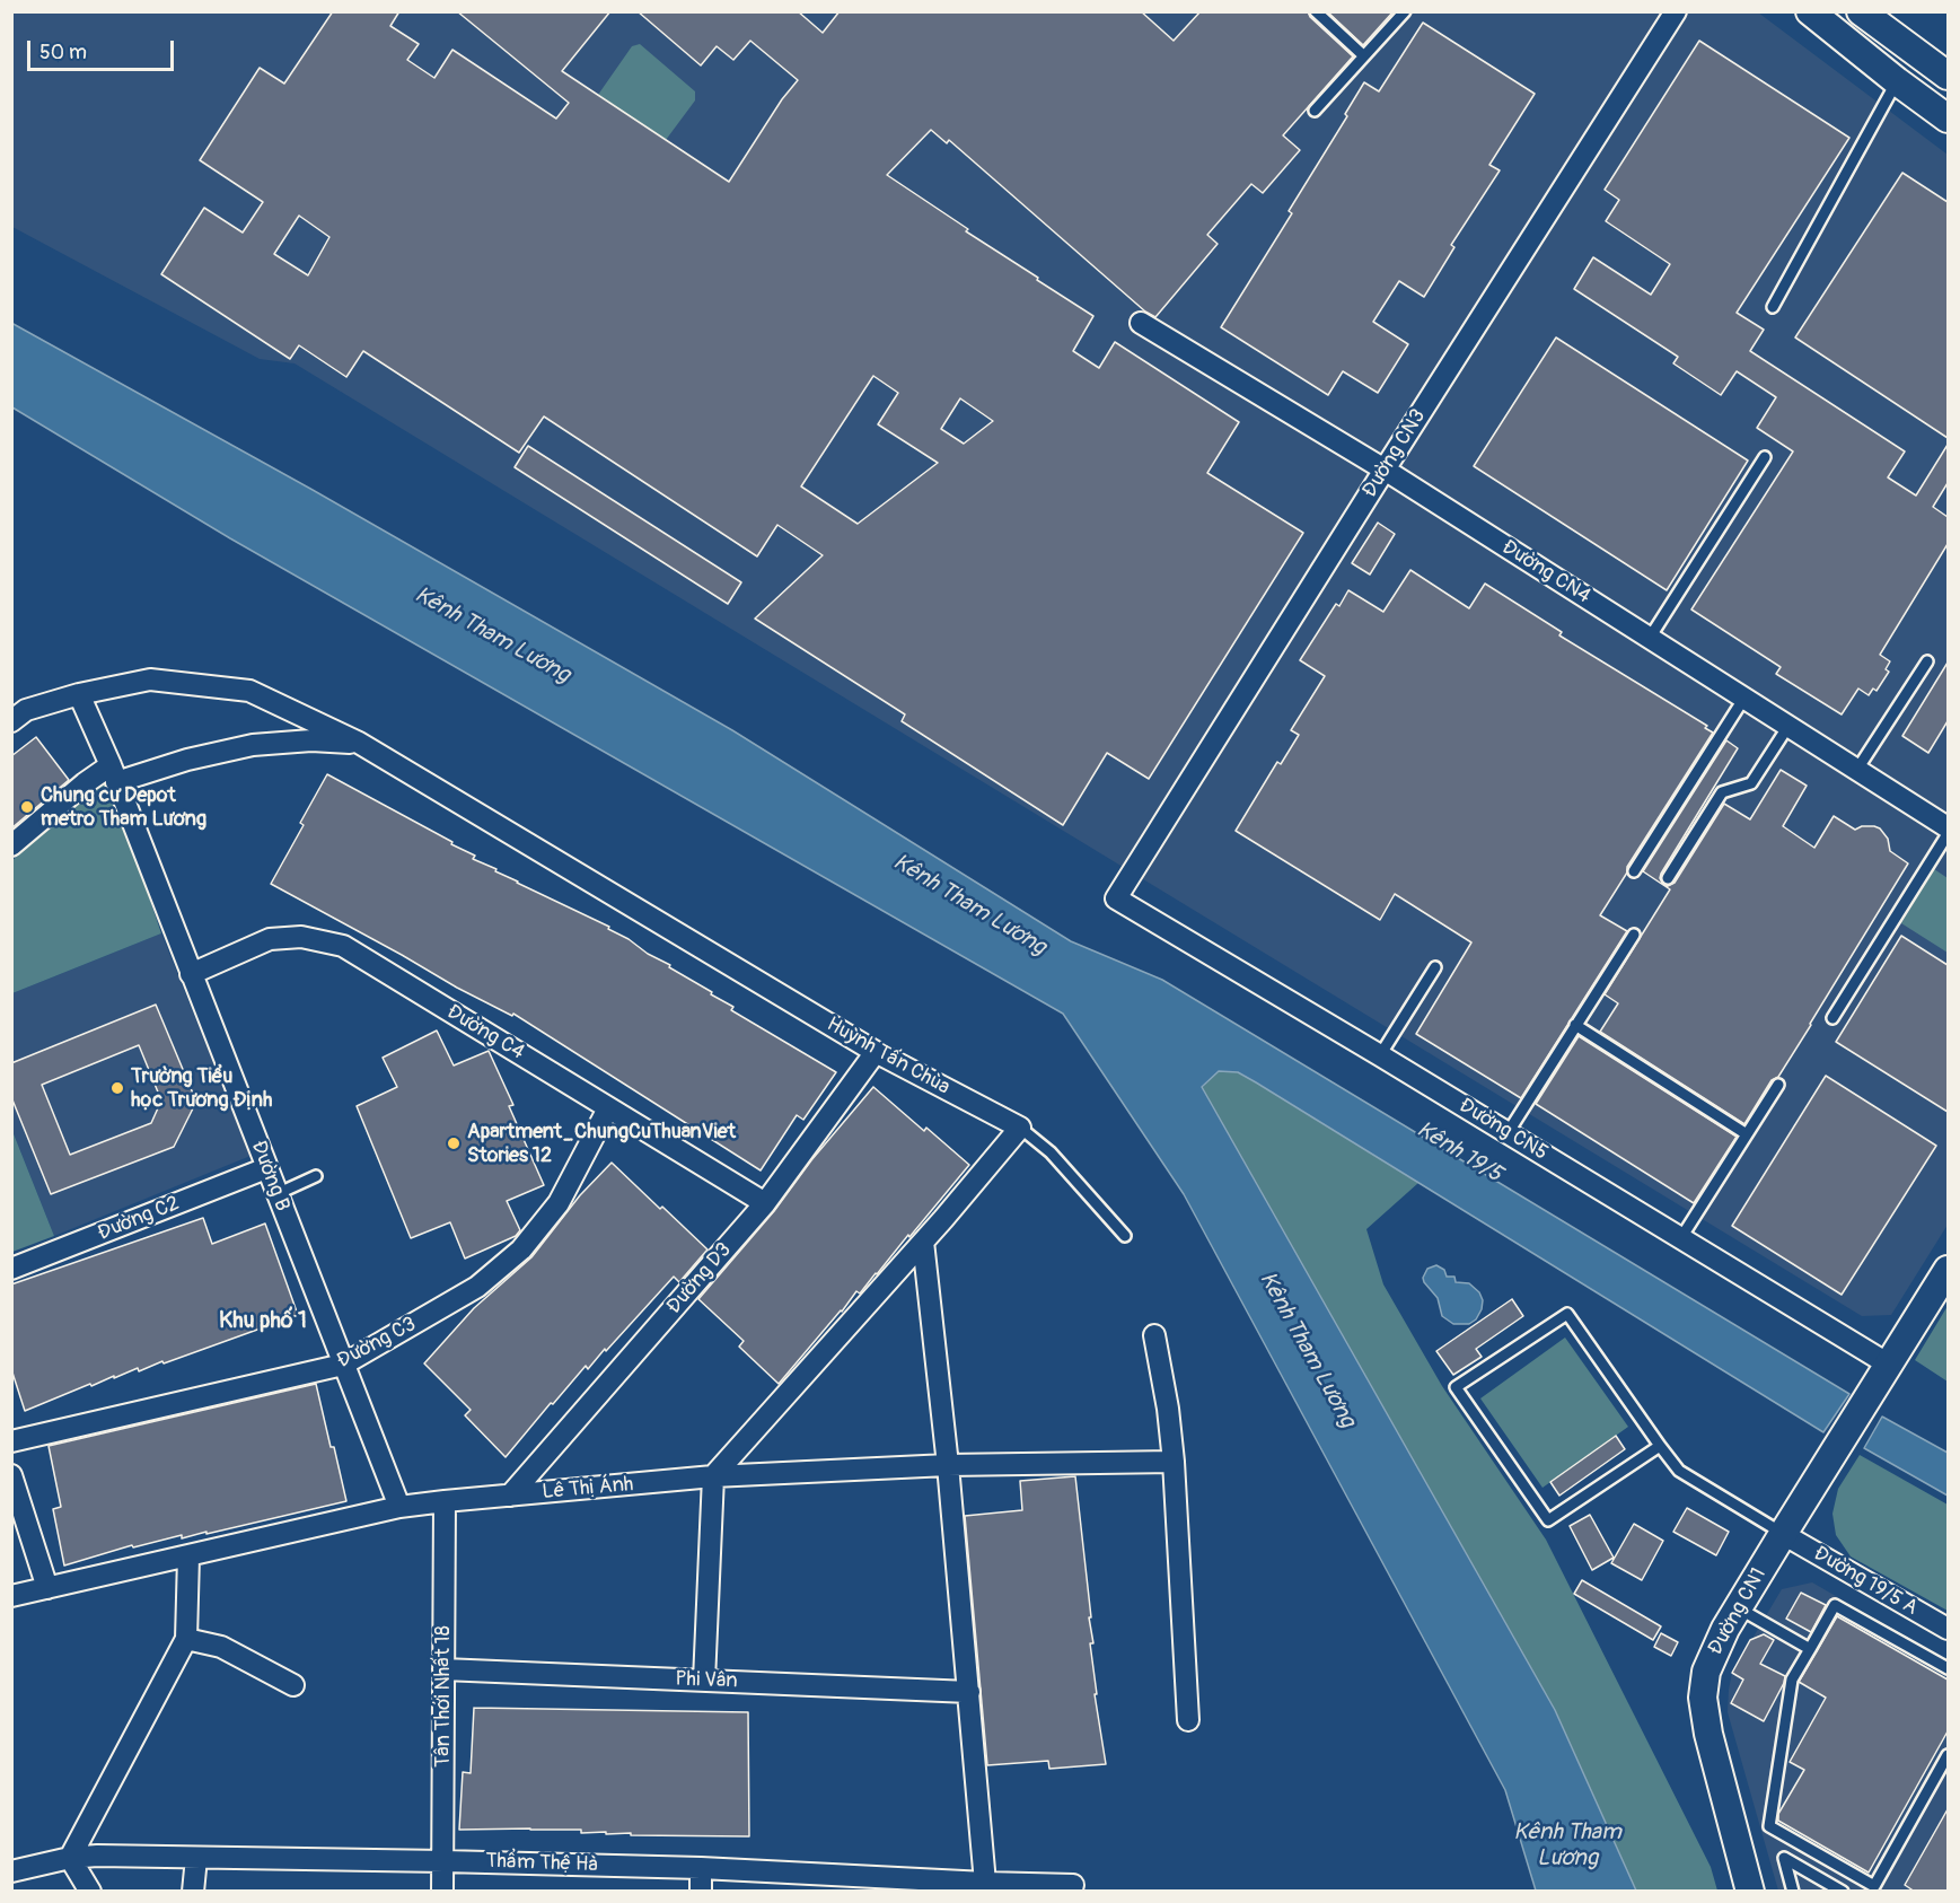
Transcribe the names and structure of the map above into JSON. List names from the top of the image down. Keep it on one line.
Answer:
{"streets":{"street":["Đường CN3","Đường CN4","Đường C4","Huỳnh Tấn Chùa","Đường CN5","Đường B","Đường C2","Đường D3","Đường C3","Lê Thị Ánh","Đường 19/5 A","Đường CN1","Phi Vân","Tân Thới Nhất 18","Thẩm Thệ Hà"]},"crossings":[["Đường CN3","Đường CN4"],["Đường CN3","Đường CN5"],["Đường C4","Đường B"],["Đường C4","Đường D3"],["Đường C4","Đường C3"],["Huỳnh Tấn Chùa","Đường B"],["Huỳnh Tấn Chùa","Đường D3"],["Đường CN5","Đường CN1"],["Đường B","Đường C2"],["Đường B","Đường C3"],["Đường B","Lê Thị Ánh"],["Đường D3","Lê Thị Ánh"],["Lê Thị Ánh","Tân Thới Nhất 18"],["Đường 19/5 A","Đường CN1"],["Phi Vân","Tân Thới Nhất 18"],["Tân Thới Nhất 18","Thẩm Thệ Hà"]],"districts":["Khu phố 1"],"water":["Kênh Tham Lương","Kênh 19/5"],"places":["Chung cư Depot metro Tham Lương","Trường Tiểu học Trương Định","Apartment_ChungCuThuanViet Stories 12"],"scale_bar":"50 m"}
